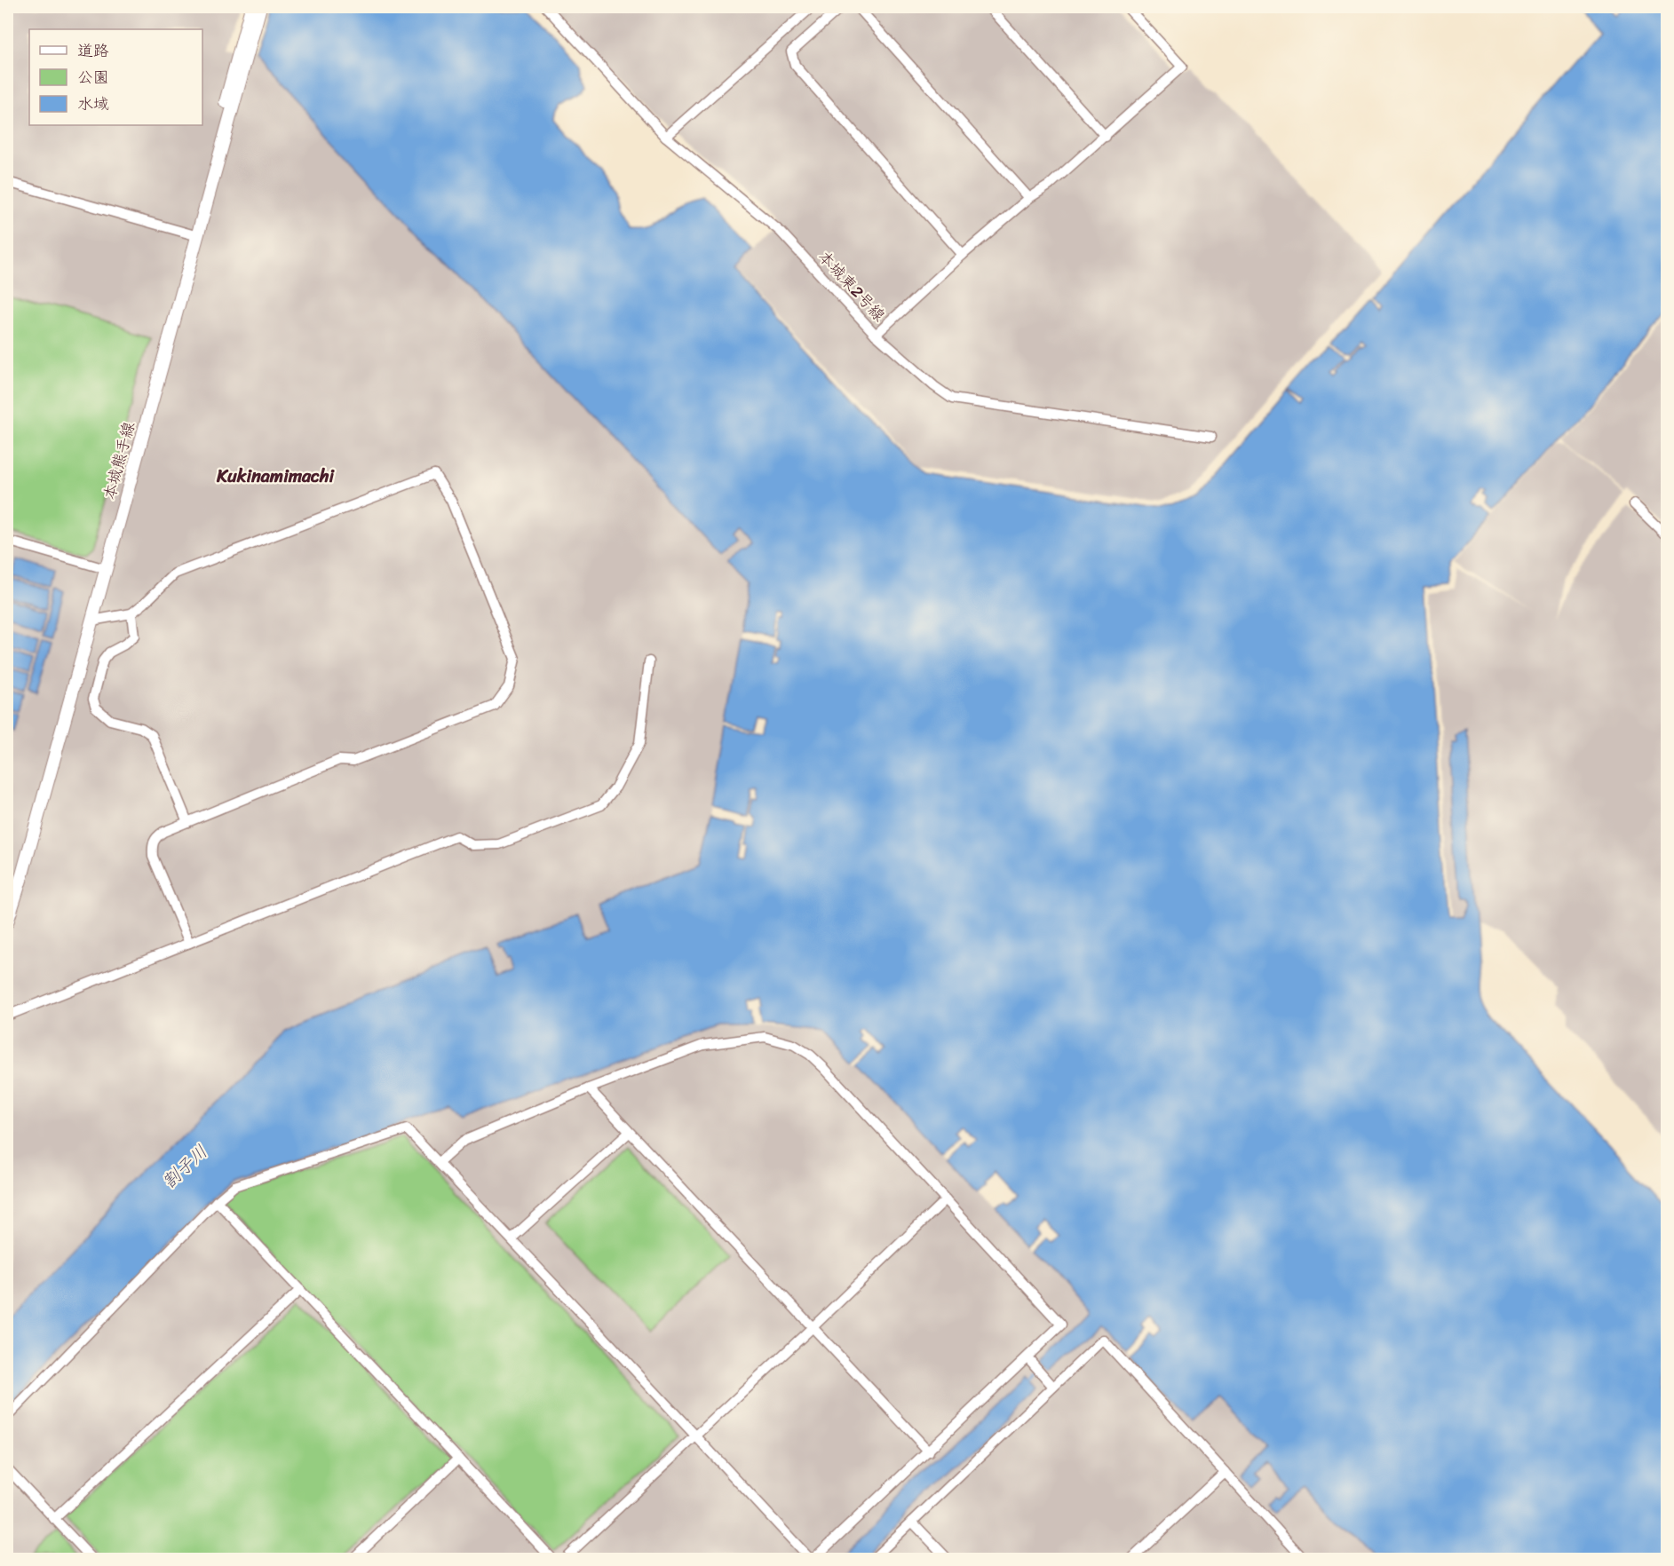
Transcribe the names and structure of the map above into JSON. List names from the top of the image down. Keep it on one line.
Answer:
{"streets":{"main road":["本城熊手線"],"street":["本城東2号線"]},"districts":["Kukinamimachi"],"water":["割子川"],"legend":["道路","公園","水域"]}
